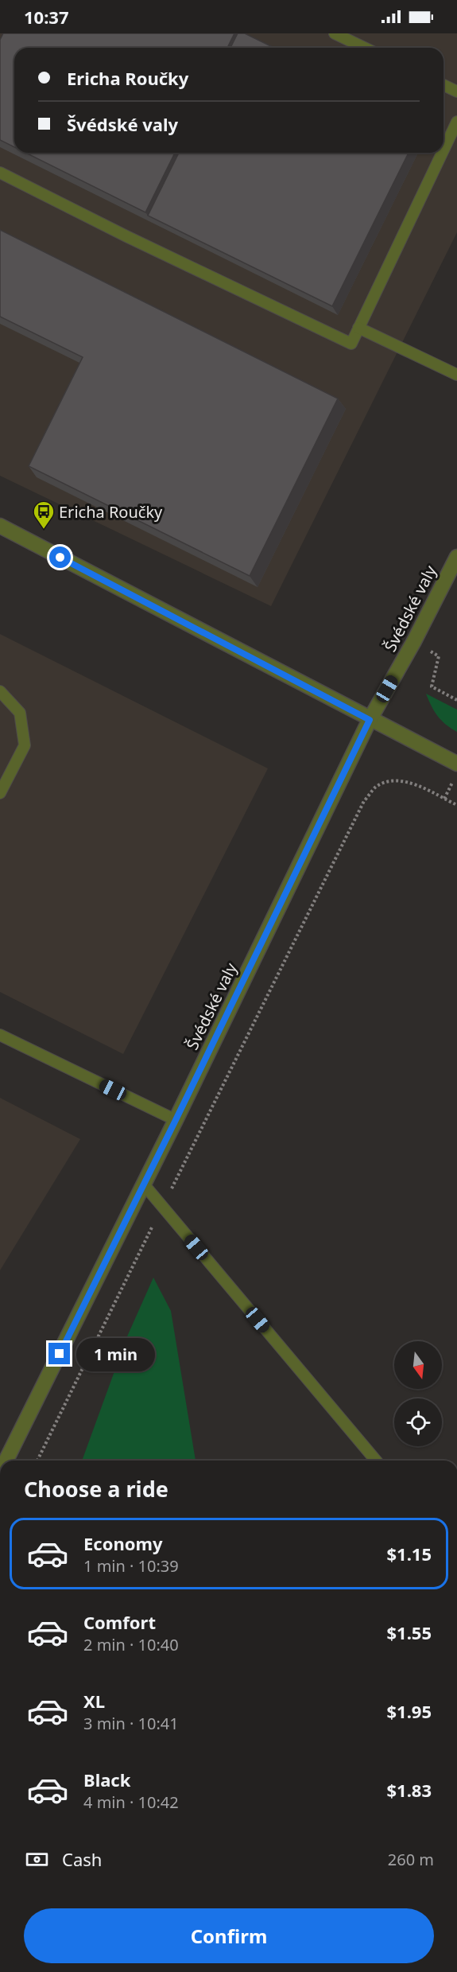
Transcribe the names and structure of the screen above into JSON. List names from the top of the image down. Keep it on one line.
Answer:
{"streets":{"street":["Švédské valy"]},"places":{"bus stop":["Ericha Roučky"]},"north":"bottom","page":{"status":"10:37","banner":["Ericha Roučky","Švédské valy"],"bubble":"1 min","heading":"Choose a ride","list":[{"name":"Economy","note":"1 min · 10:39","value":"$1.15"},{"name":"Comfort","note":"2 min · 10:40","value":"$1.55"},{"name":"XL","note":"3 min · 10:41","value":"$1.95"},{"name":"Black","note":"4 min · 10:42","value":"$1.83"}],"pay":["Cash","260 m"],"buttons":"Confirm"}}
